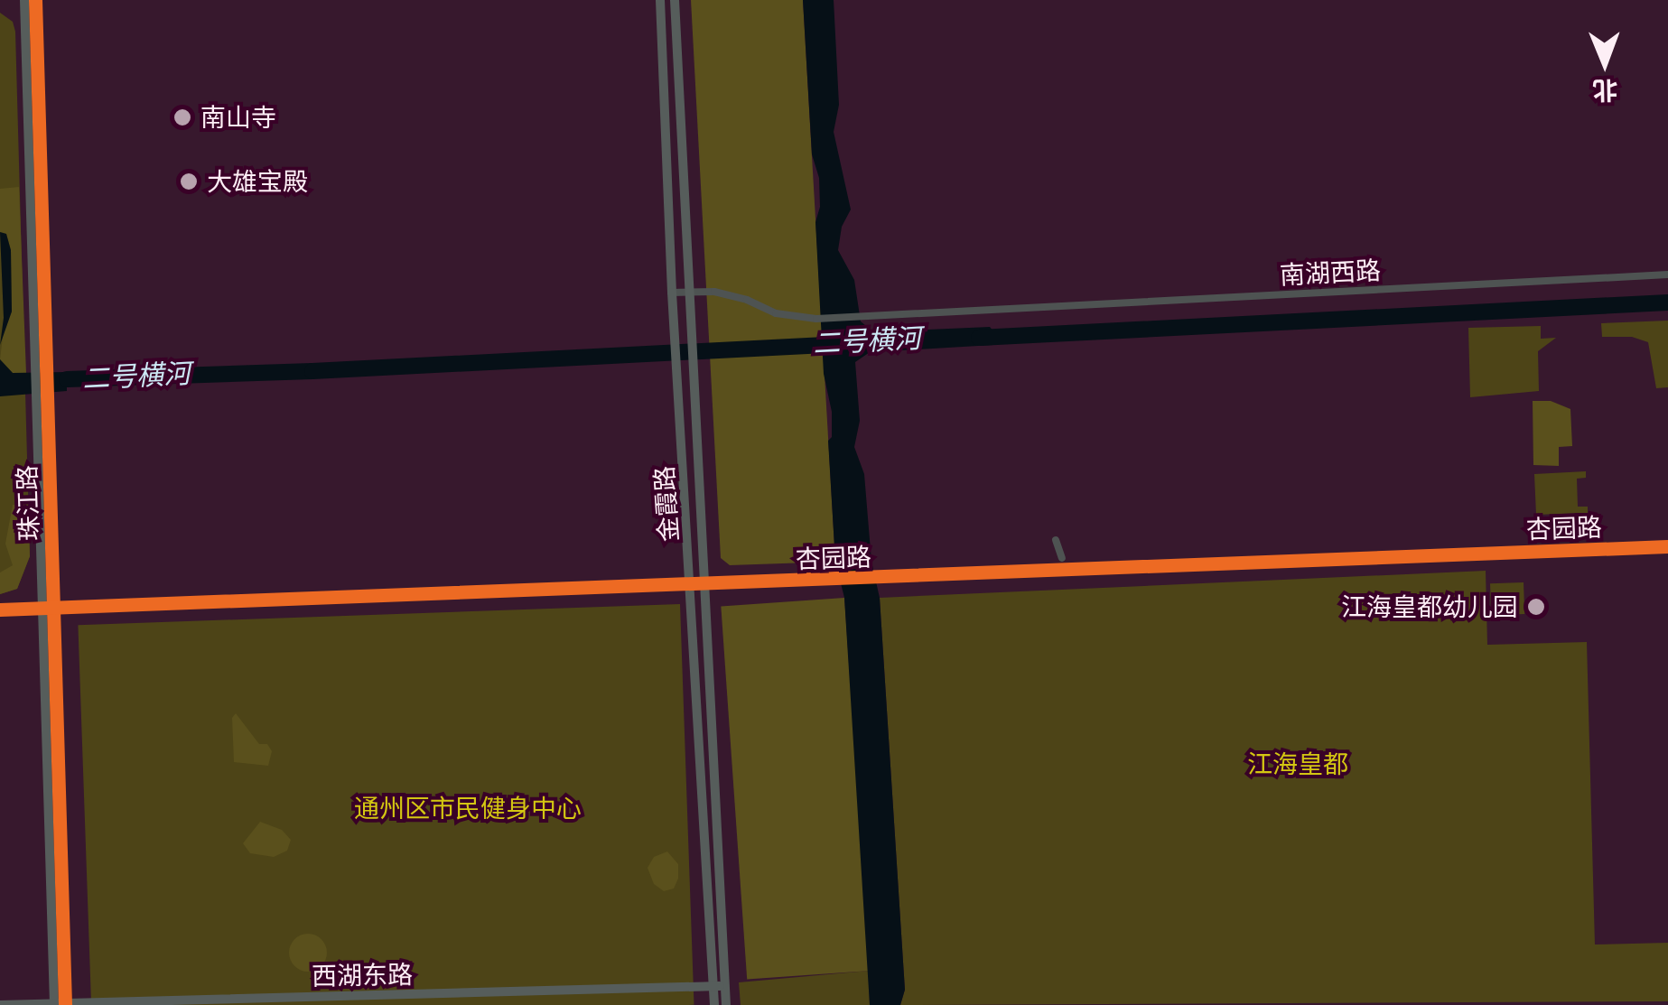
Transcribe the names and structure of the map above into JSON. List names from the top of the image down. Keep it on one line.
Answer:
{"streets":{"street":["南湖西路","珠江路","金霞路","杏园路","西湖东路"]},"crossings":[["南湖西路","金霞路"],["珠江路","杏园路"],["珠江路","西湖东路"],["金霞路","杏园路"],["金霞路","西湖东路"]],"water":["二号横河"],"parks":["江海皇都","通州区市民健身中心"],"places":["南山寺","大雄宝殿","江海皇都幼儿园"],"north":"bottom"}
